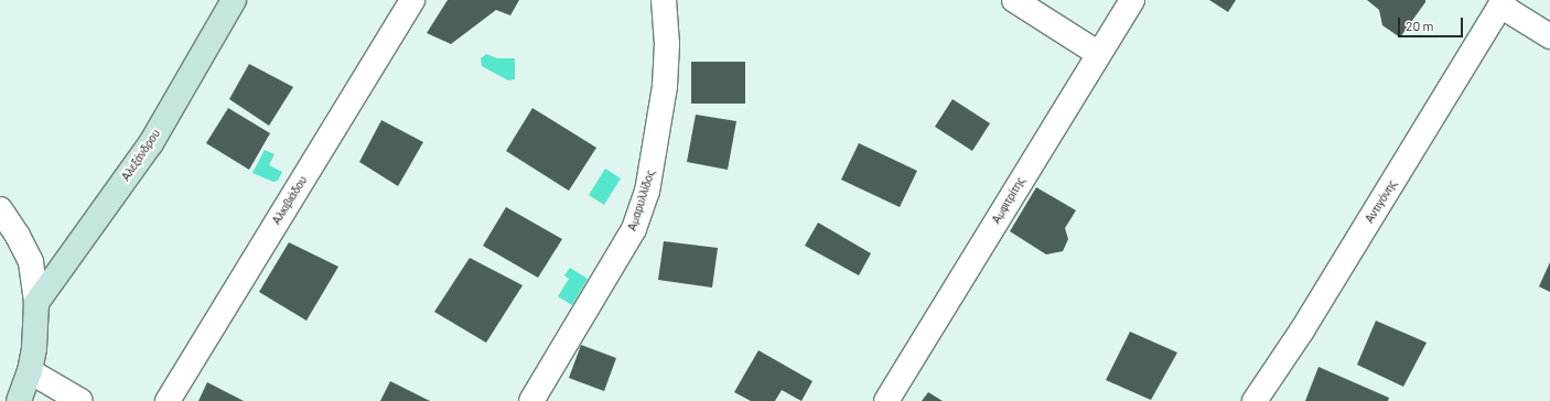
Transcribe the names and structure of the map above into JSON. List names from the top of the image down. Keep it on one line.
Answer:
{"streets":{"street":["Αλεξάνδρου","Αλκιβιάδου","Αμαρυλλίδος","Αμφιτρίτης","Αντιγόνης"]},"scale_bar":"20 m"}
